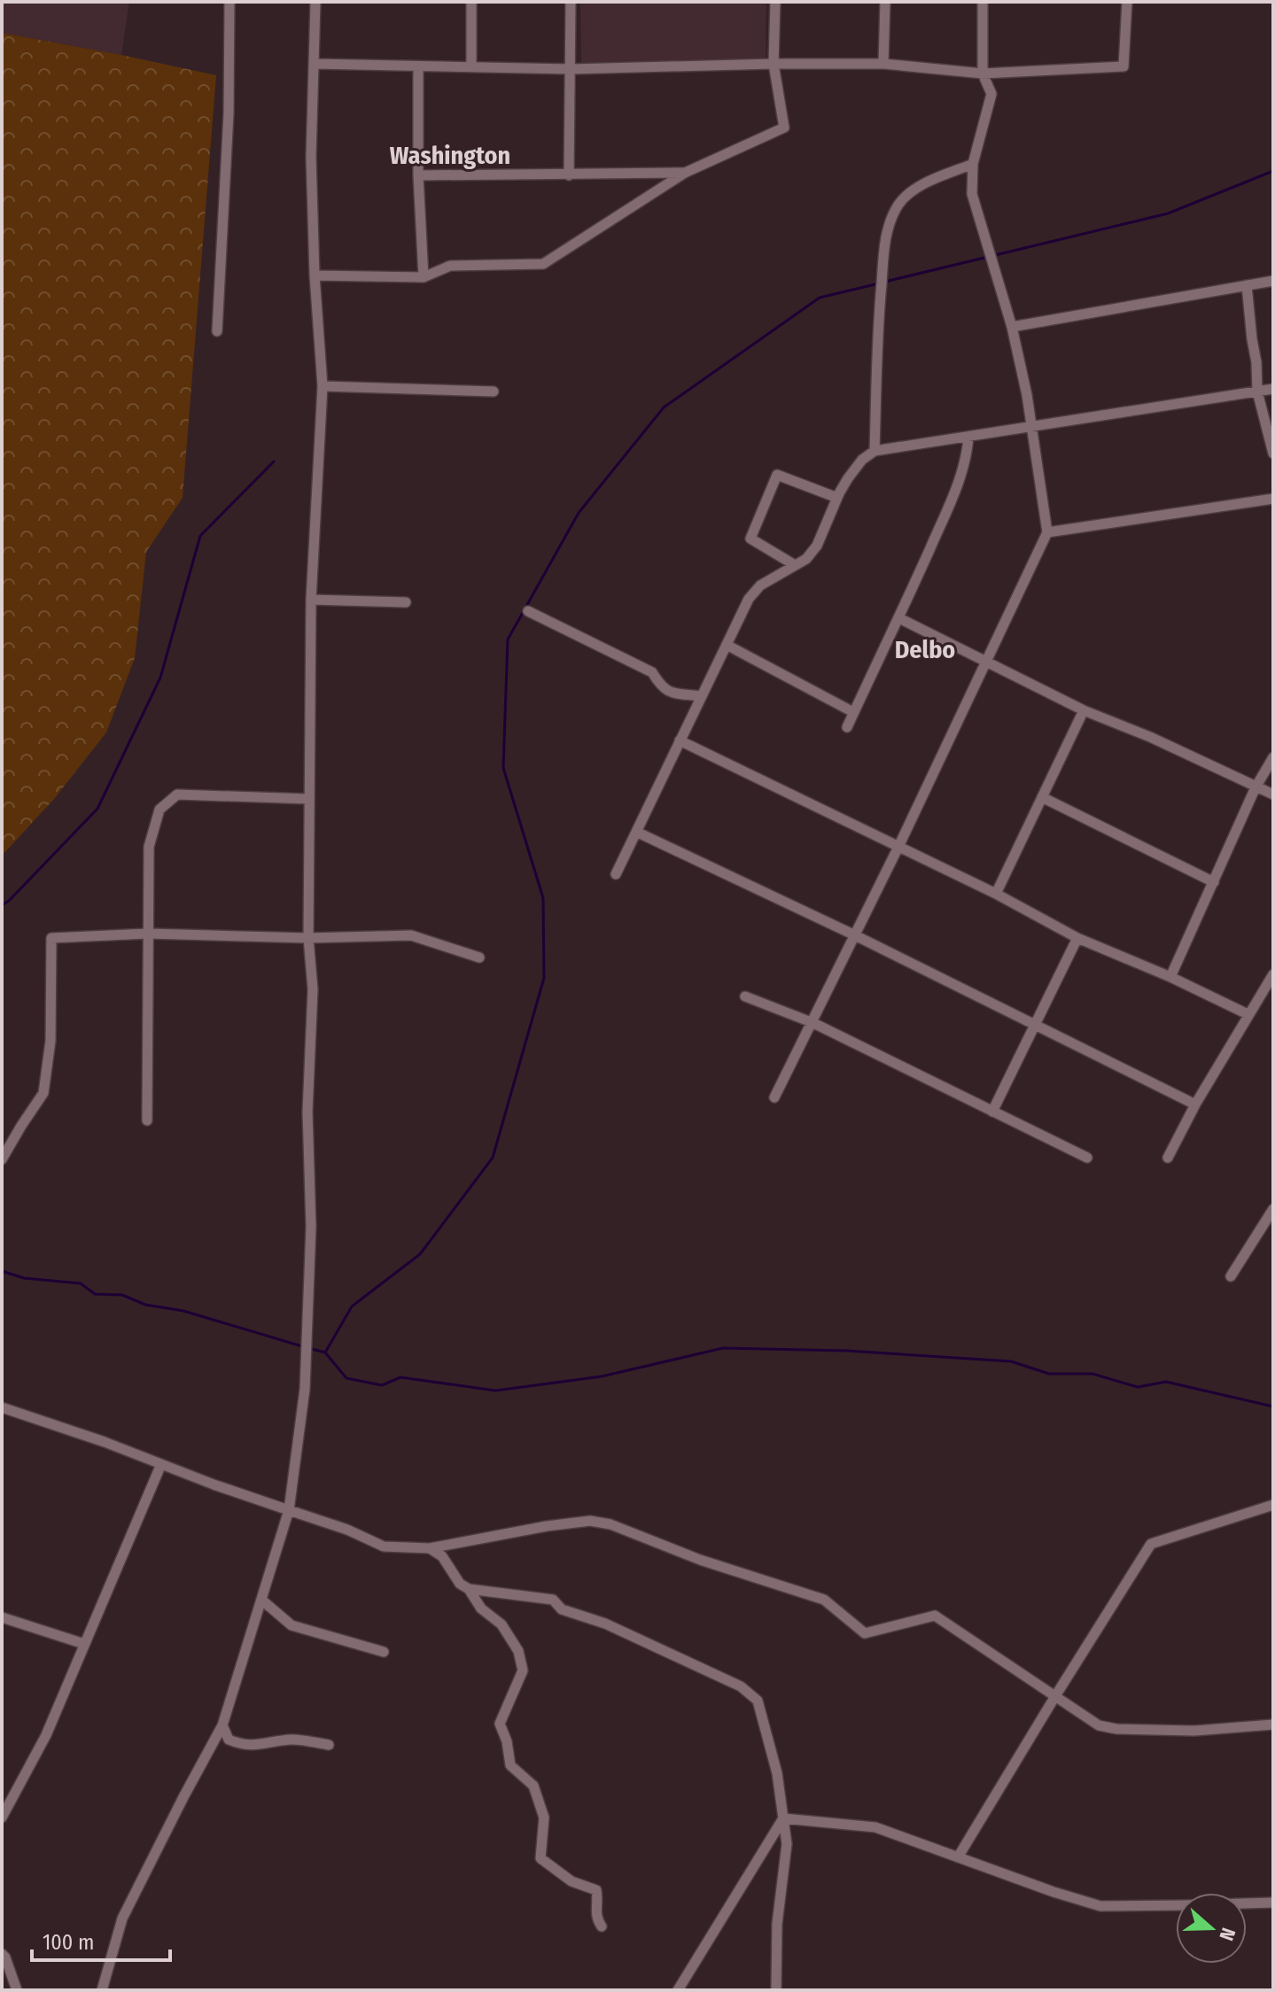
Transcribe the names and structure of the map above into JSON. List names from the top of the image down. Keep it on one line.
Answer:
{"districts":["Washington","Delbo"],"scale_bar":"100 m","north":"right"}
